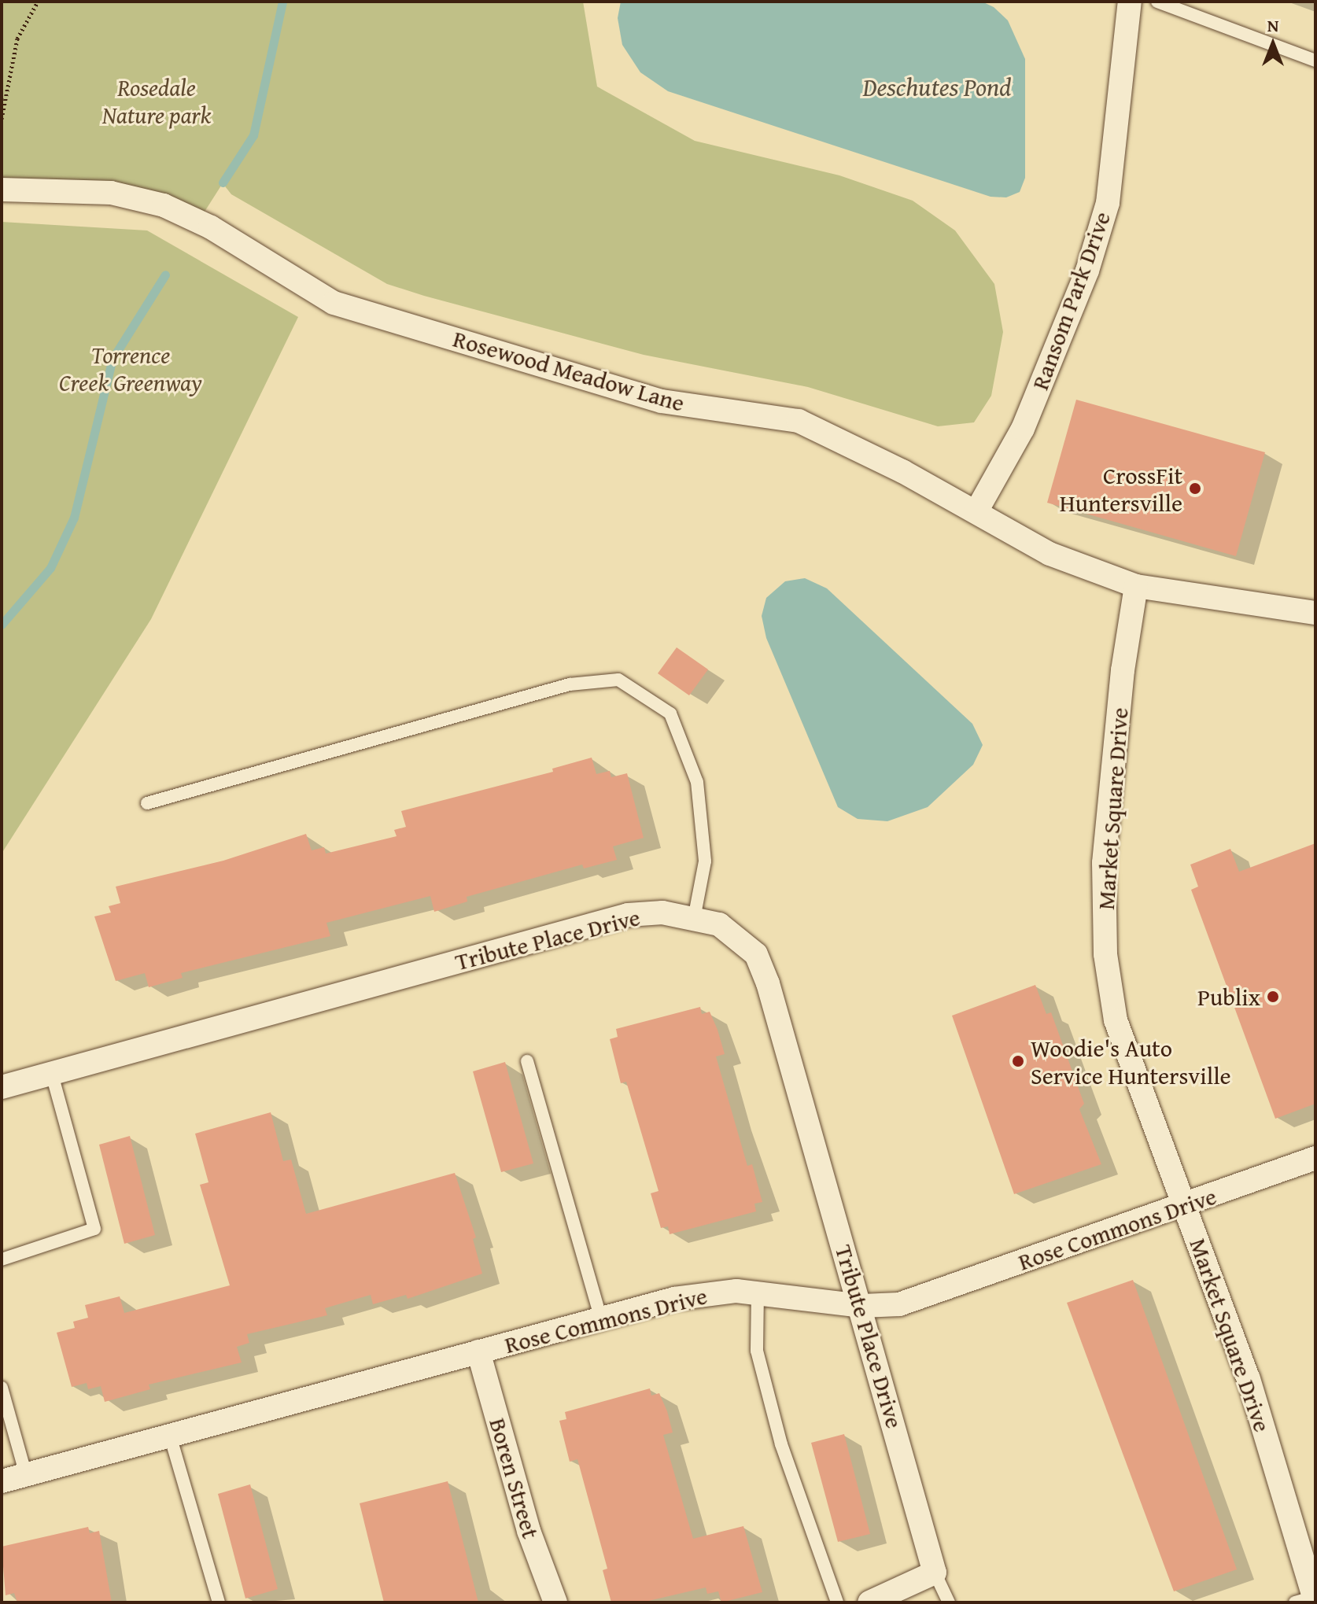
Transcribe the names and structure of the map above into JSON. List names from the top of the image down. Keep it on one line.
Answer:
{"streets":{"street":["Ransom Park Drive","Rosewood Meadow Lane","Market Square Drive","Tribute Place Drive","Rose Commons Drive","Boren Street"]},"crossings":[["Ransom Park Drive","Rosewood Meadow Lane"],["Rosewood Meadow Lane","Market Square Drive"],["Market Square Drive","Rose Commons Drive"],["Tribute Place Drive","Rose Commons Drive"],["Rose Commons Drive","Boren Street"]],"water":["Deschutes Pond"],"parks":["Rosedale Nature park","Torrence Creek Greenway"],"places":["CrossFit Huntersville","Publix","Woodie's Auto Service Huntersville"],"north":"top"}
